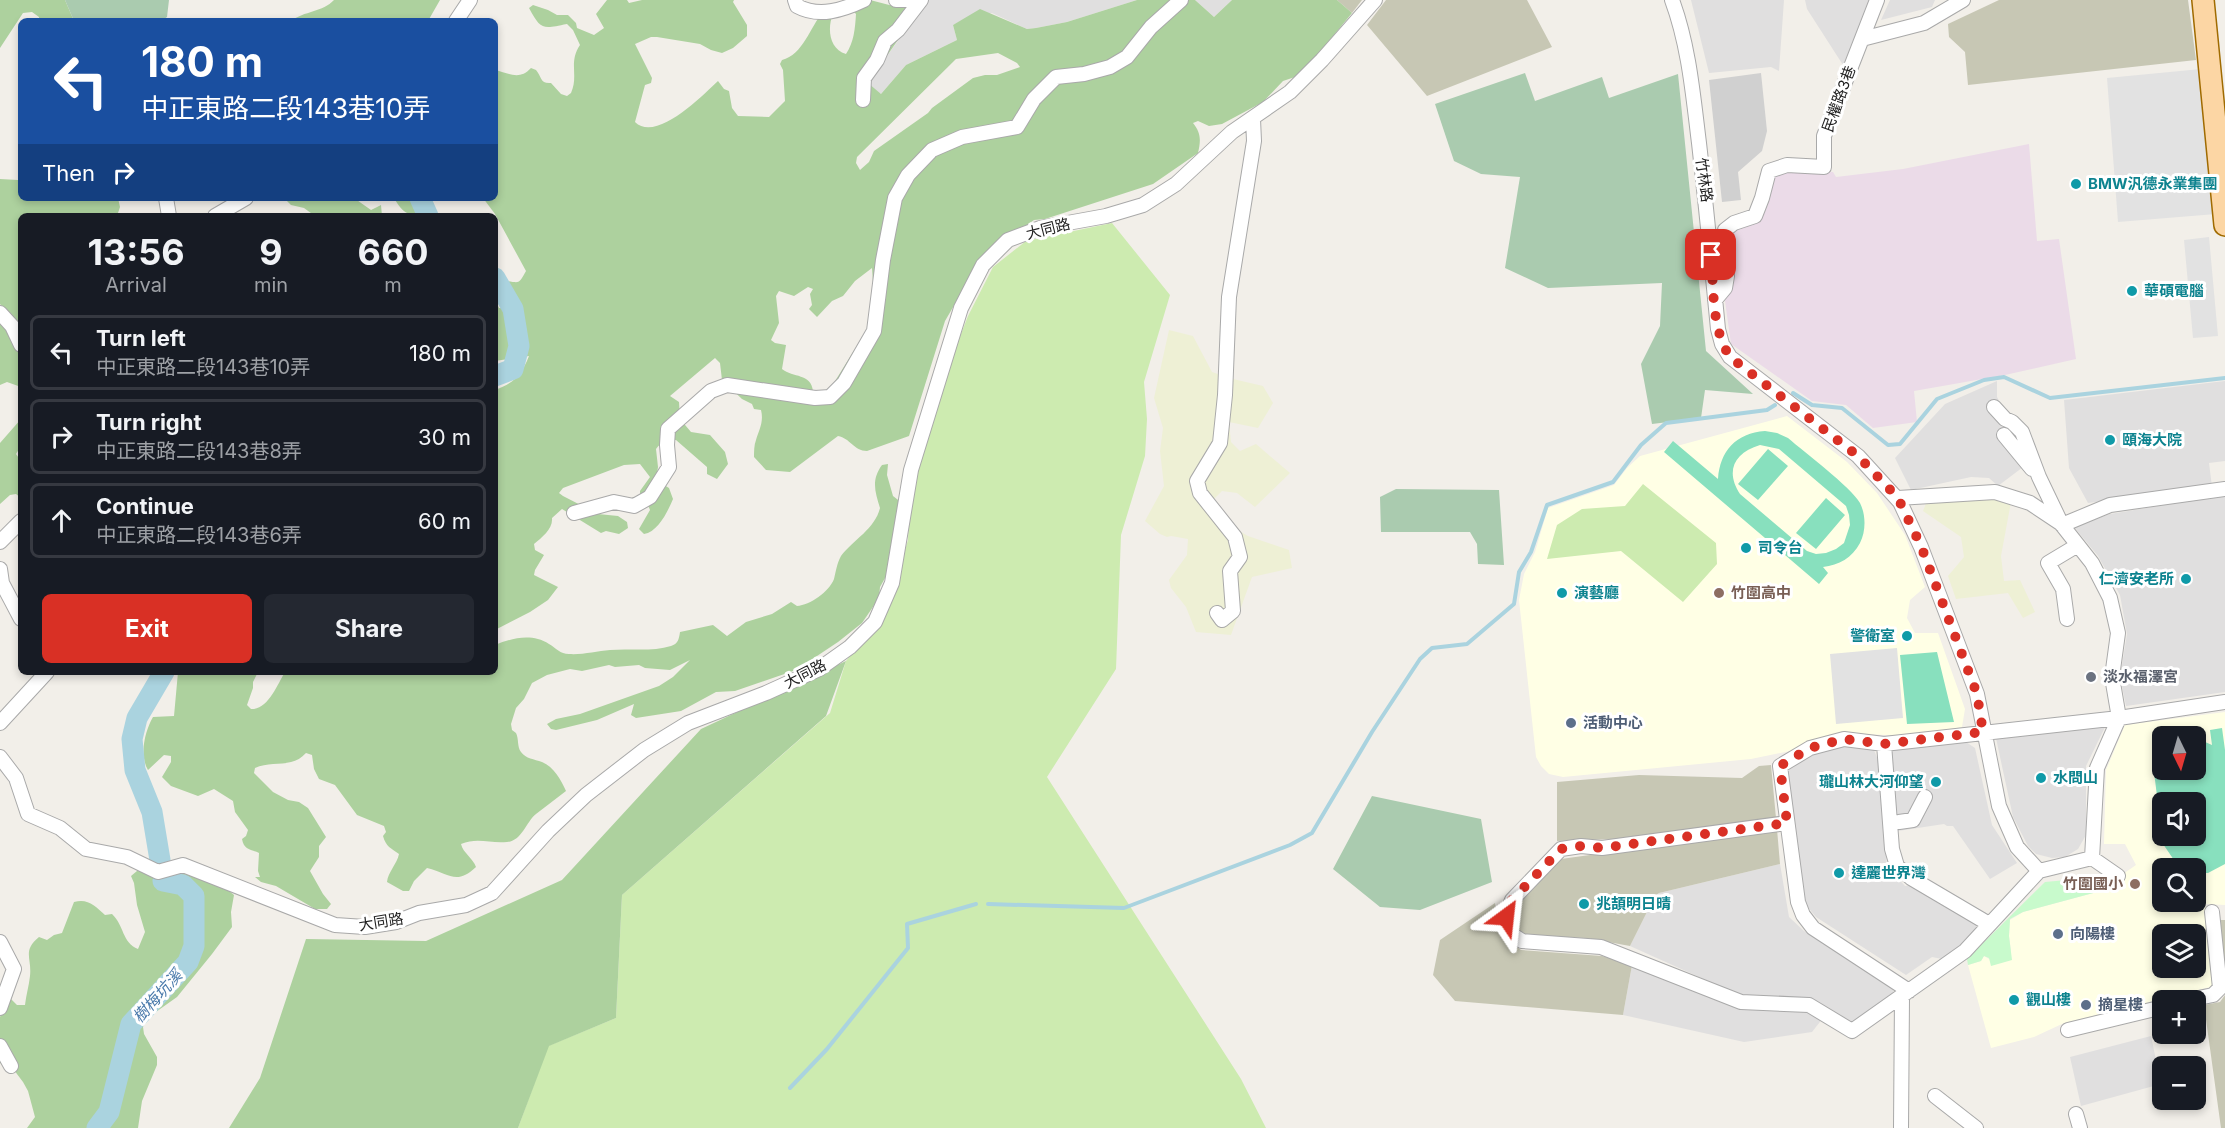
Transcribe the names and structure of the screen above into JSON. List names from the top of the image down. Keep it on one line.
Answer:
{"streets":{"street":["民權路3巷","竹林路","大同路"]},"crossings":[["民權路3巷","竹林路"]],"water":["樹梅坑溪"],"places":["BMW汎德永業集團","華碩電腦","頤海大院","司令台","仁濟安老所","演藝廳","竹圍高中","警衛室","淡水福澤宮","活動中心","水問山","瓏山林大河仰望","達麗世界灣","竹圍國小","兆頡明日晴","向陽樓","觀山樓","摘星樓"],"north":"bottom","page":{"turn":["180 m","中正東路二段143巷10弄"],"then":"Then","eta":["13:56","Arrival","9","min","660","m"],"list":[{"name":"Turn left","note":"中正東路二段143巷10弄","value":"180 m"},{"name":"Turn right","note":"中正東路二段143巷8弄","value":"30 m"},{"name":"Continue","note":"中正東路二段143巷6弄","value":"60 m"}],"buttons":["Exit","Share"],"map_buttons":["+","−"]}}
